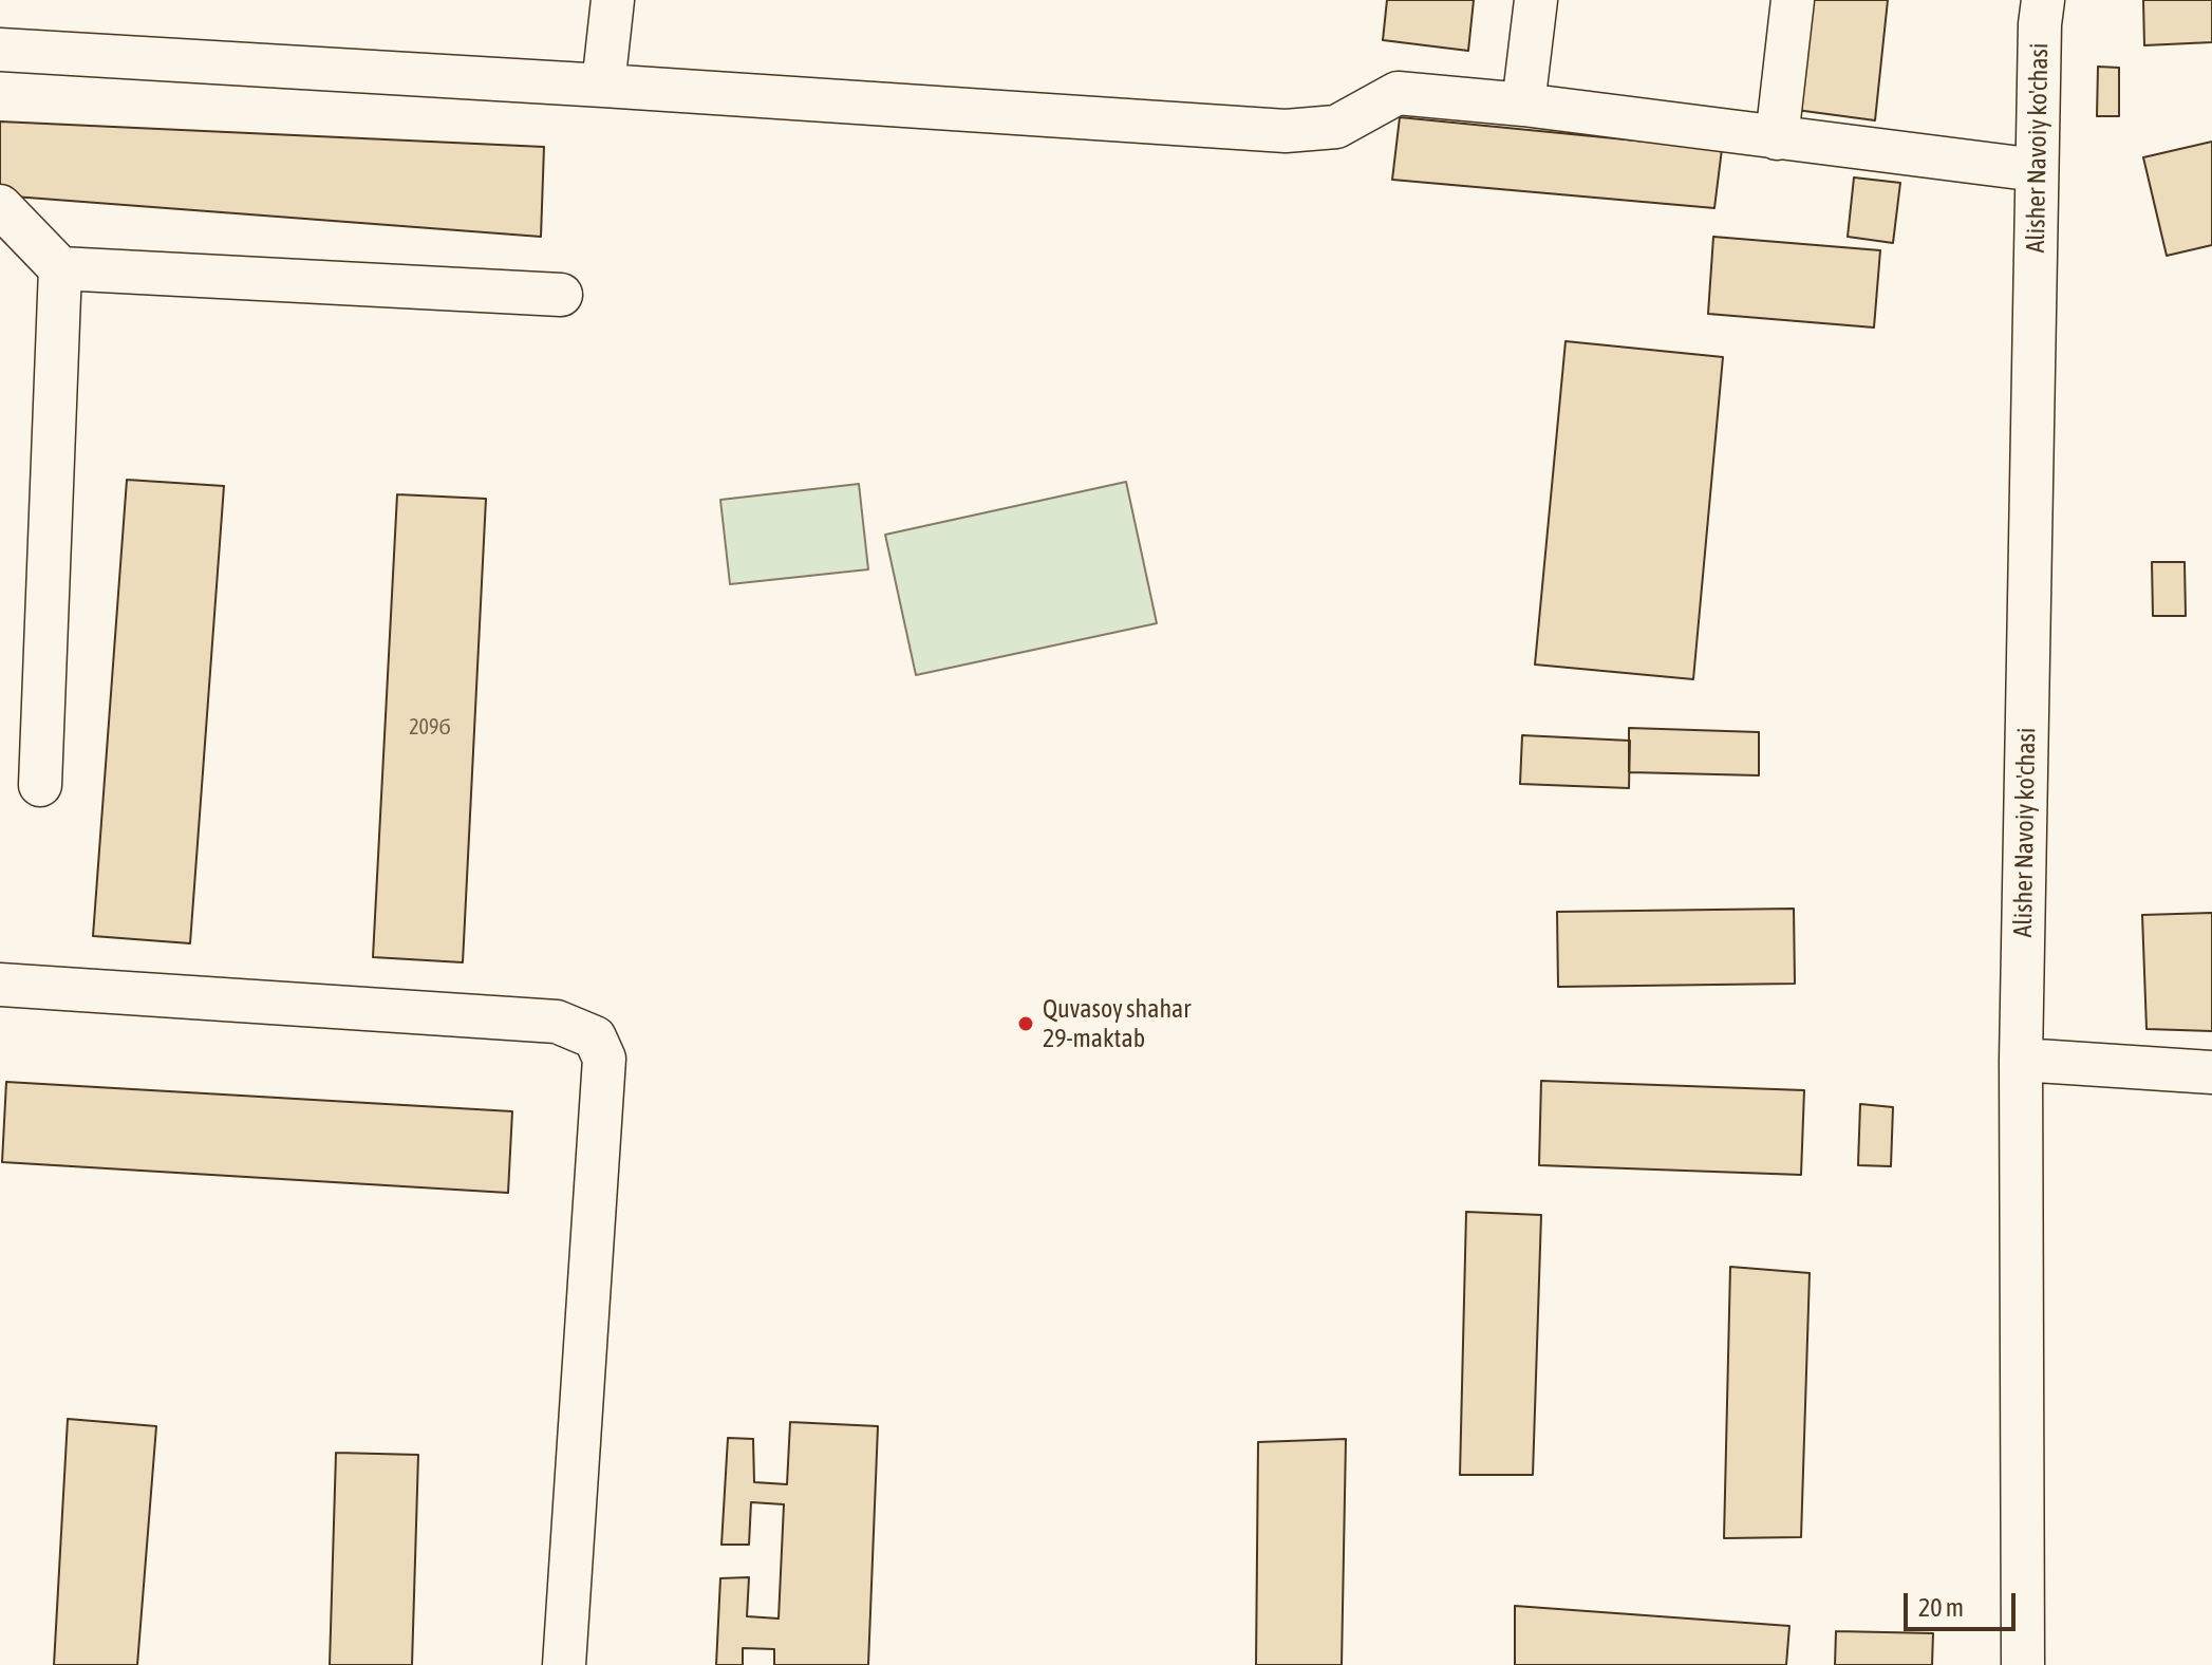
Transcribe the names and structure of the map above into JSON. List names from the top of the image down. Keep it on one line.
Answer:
{"streets":{"street":["Alisher Navoiy ko'chasi"]},"places":["Quvasoy shahar 29-maktab"],"house_numbers":["209б"],"scale_bar":"20 m"}
